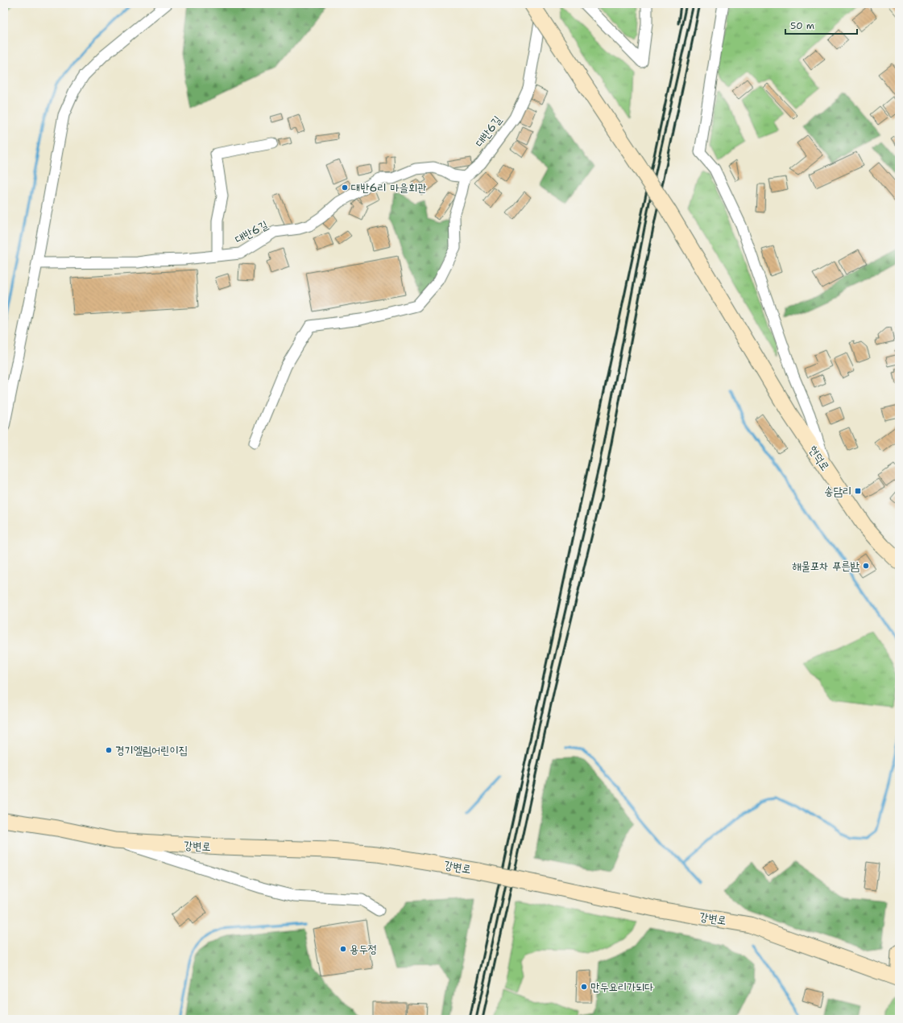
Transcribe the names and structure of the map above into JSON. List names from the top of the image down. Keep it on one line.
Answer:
{"streets":{"street":["대반6길","현덕로","강변로"]},"crossings":[["대반6길","현덕로"]],"places":{"other":["대반6리 마을회관","해물포차 푸른밤","경기엘림어린이집","용두정","만두요리가되다"],"transit":["송담리"]},"scale_bar":"50 m"}
